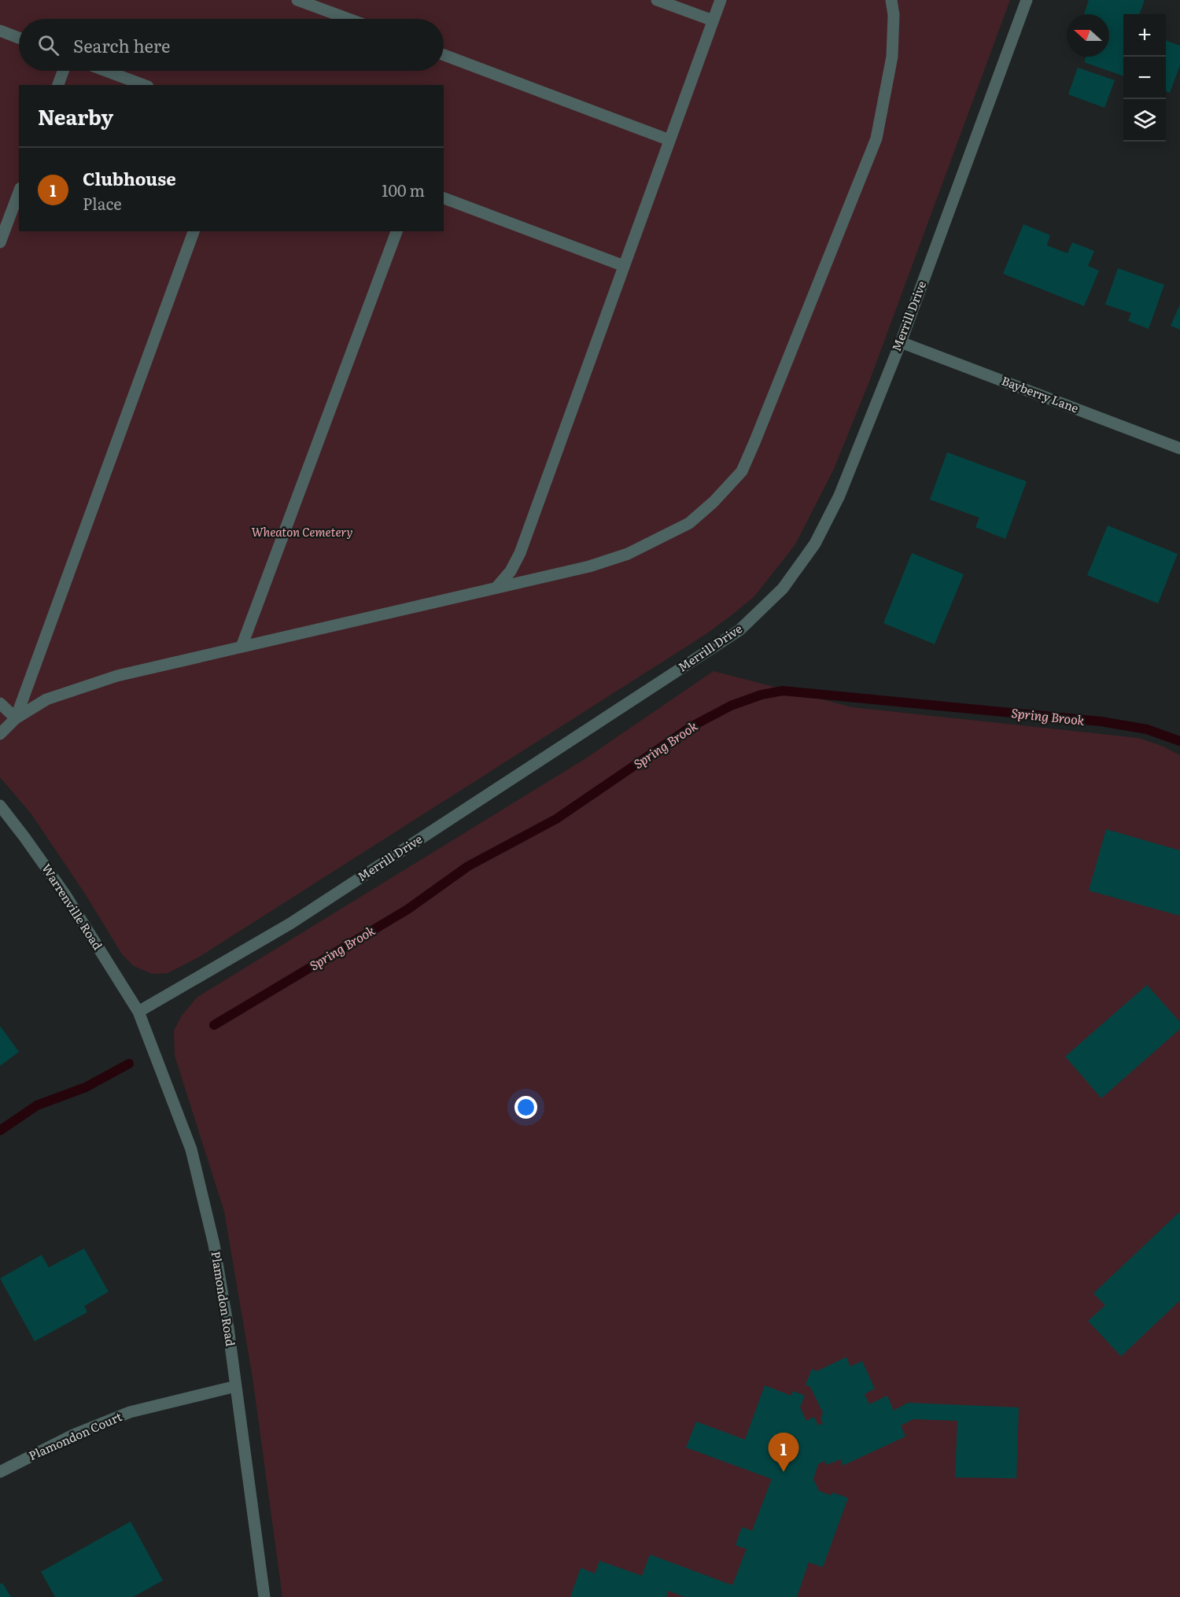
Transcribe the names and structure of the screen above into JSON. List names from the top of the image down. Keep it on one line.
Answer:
{"streets":{"street":["Merrill Drive","Bayberry Lane","Warrenville Road","Plamondon Road","Plamondon Court"]},"crossings":[["Merrill Drive","Bayberry Lane"],["Merrill Drive","Warrenville Road"],["Merrill Drive","Plamondon Road"],["Warrenville Road","Plamondon Road"],["Plamondon Road","Plamondon Court"]],"water":["Spring Brook"],"parks":["Wheaton Cemetery"],"north":"left","page":{"map_buttons":["+","−"],"search":"Search here","heading":"Nearby","list":[{"mark":"1","name":"Clubhouse","note":"Place","value":"100 m"}],"pins":"1"}}
